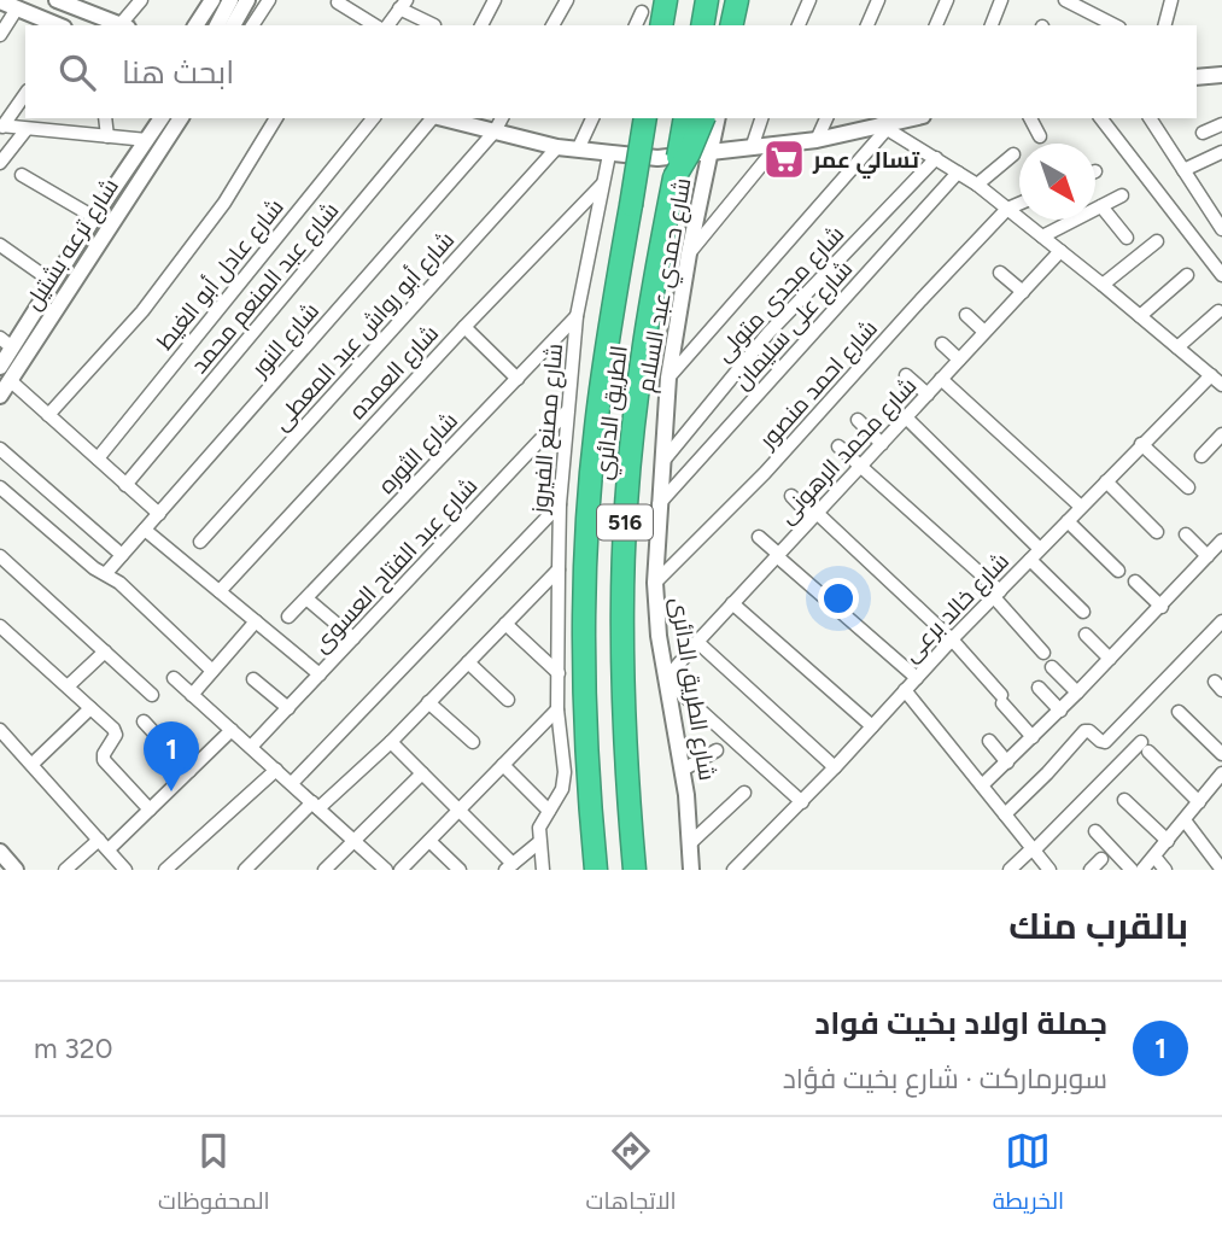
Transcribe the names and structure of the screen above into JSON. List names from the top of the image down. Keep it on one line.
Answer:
{"streets":{"highway":["الطريق الدائري","516"],"street":["شارع ترعه بشتيل","شارع عادل أبو الغيط","شارع حمدي عبد السلام","شارع عبد المنعم محمد","شارع مجدى متولى","شارع على سليمان","شارع أبو رواش عبد المعطى","شارع النور","شارع العمده","شارع احمد منصور","شارع مصنع الفيروز","شارع محمد الرهونى","شارع الثوره","شارع عبد الفتاح العسوى","شارع خالد برعى","شارع الطريق الدائرى"]},"crossings":[["شارع حمدي عبد السلام","شارع مجدى متولى"],["شارع حمدي عبد السلام","شارع الطريق الدائرى"],["شارع مجدى متولى","شارع الطريق الدائرى"],["شارع على سليمان","شارع الطريق الدائرى"],["شارع العمده","شارع مصنع الفيروز"],["شارع احمد منصور","شارع الطريق الدائرى"],["شارع مصنع الفيروز","شارع الثوره"],["شارع مصنع الفيروز","شارع عبد الفتاح العسوى"],["شارع محمد الرهونى","شارع الطريق الدائرى"]],"places":{"supermarket":["تسالي عمر"]},"north":"bottom right","page":{"search":"ابحث هنا","pins":"1","heading":"بالقرب منك","list":[{"mark":"1","name":"جملة اولاد بخيت فواد","note":"سوبرماركت · شارع بخيت فؤاد","value":"320 m"}],"nav":["الخريطة","الاتجاهات","المحفوظات"]}}
